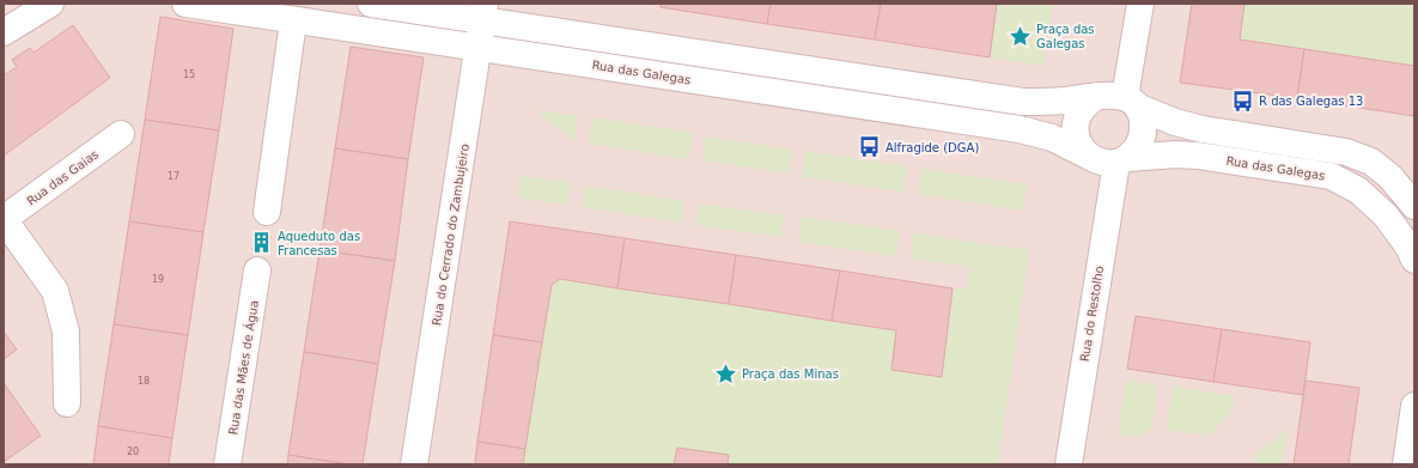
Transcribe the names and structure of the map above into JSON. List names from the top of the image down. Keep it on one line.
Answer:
{"streets":{"street":["Rua das Galegas","Rua das Gaias","Rua do Cerrado do Zambujeiro","Rua do Restolho","Rua das Mães de Água"]},"crossings":[["Rua das Galegas","Rua do Cerrado do Zambujeiro"],["Rua das Galegas","Rua do Restolho"]],"places":{"place":["Praça das Galegas","Praça das Minas"],"bus stop":["R das Galegas 13","Alfragide (DGA)"],"building":["Aqueduto das Francesas"]},"house_numbers":["15","17","19","18","20"]}
